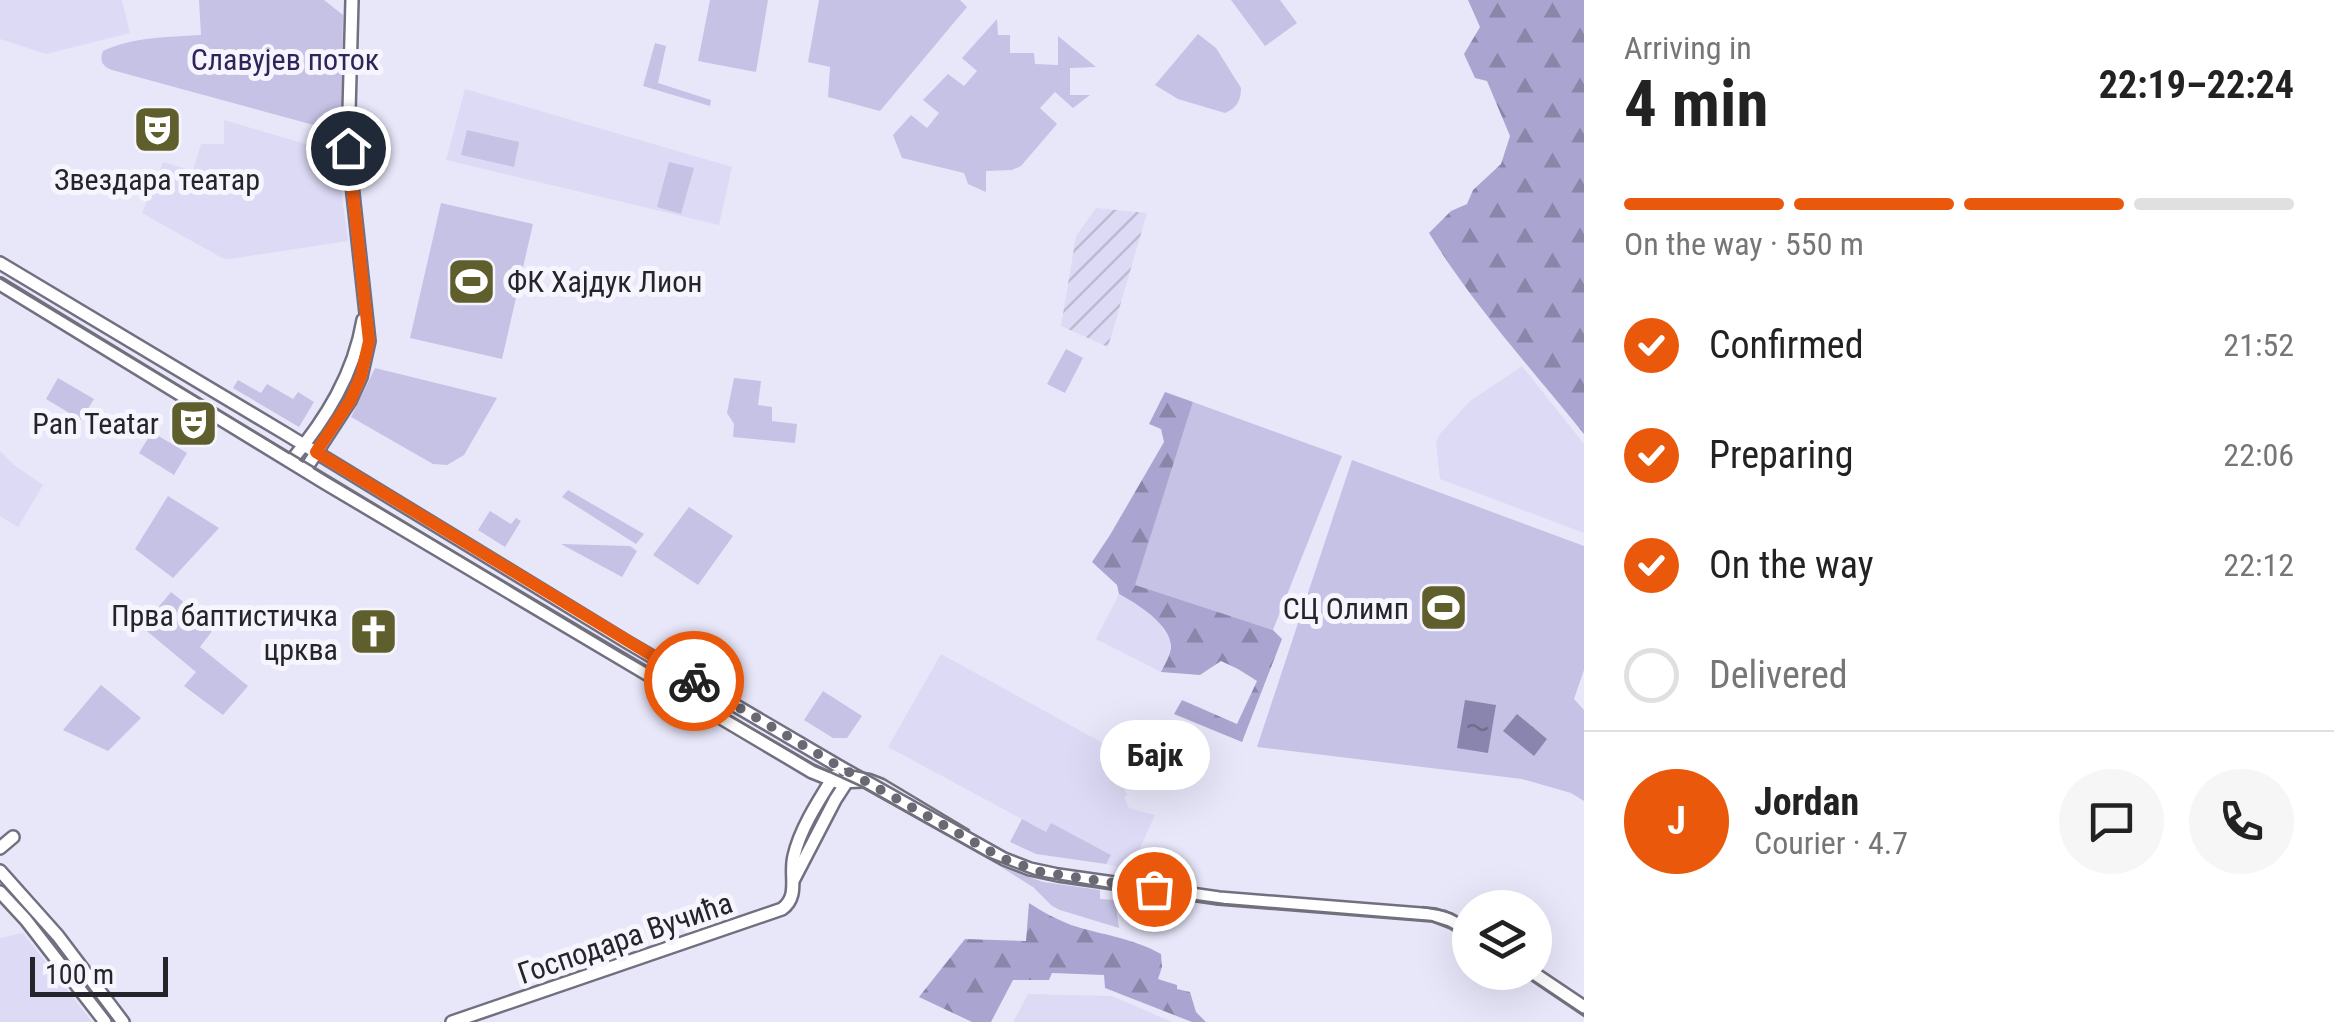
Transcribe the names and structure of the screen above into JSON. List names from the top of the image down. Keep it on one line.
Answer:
{"streets":{"main road":["Господара Вучића"]},"parks":["Славујев поток"],"places":{"theatre":["Звездара театар","Pan Teatar"],"sports":["ФК Хајдук Лион","СЦ Олимп"],"church":["Прва баптистичка црква"],"other":["Бајк"]},"scale_bar":"100 m","page":{"heading":["4 min","Arriving in","22:19–22:24"],"panel":["Jordan","Courier · 4.7"],"bar":"On the way · 550 m","list":[["Confirmed","21:52"],["Preparing","22:06"],["On the way","22:12"],"Delivered"],"bubble":"Бајк","round":"J","scale":"100 m"}}
